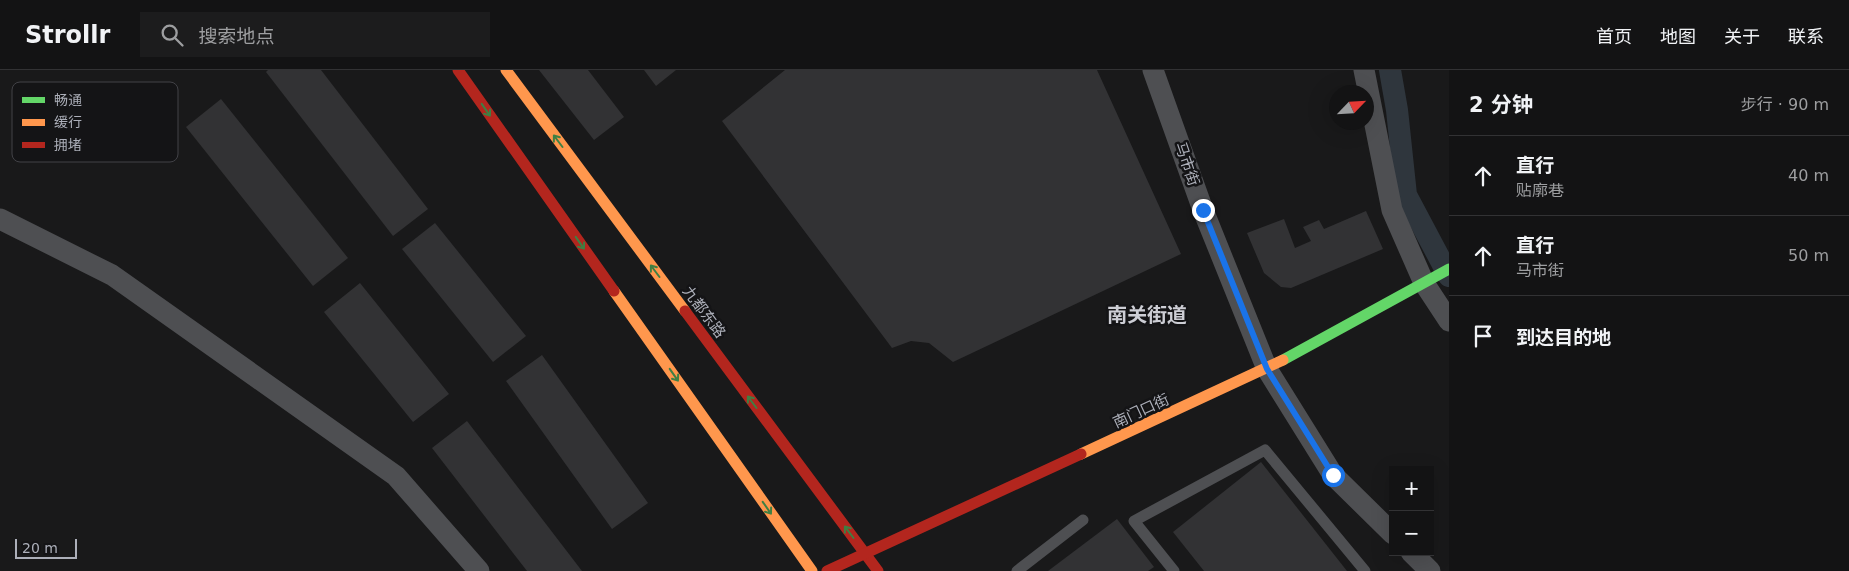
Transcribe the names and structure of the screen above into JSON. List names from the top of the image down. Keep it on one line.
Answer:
{"streets":{"main road":["九都东路","南门口街"],"street":["马市街"]},"crossings":[["马市街","南门口街"],["九都东路","南门口街"]],"districts":["南关街道"],"legend":["畅通","缓行","拥堵"],"scale_bar":"20 m","north":"top right","page":{"header":"Strollr","search":"搜索地点","nav":["首页","地图","关于","联系"],"heading":["2 分钟","步行 · 90 m"],"list":[["直行","贴廓巷","40 m"],["直行","马市街","50 m"],"到达目的地"],"map_buttons":["+","−"],"scale":"20 m"}}
